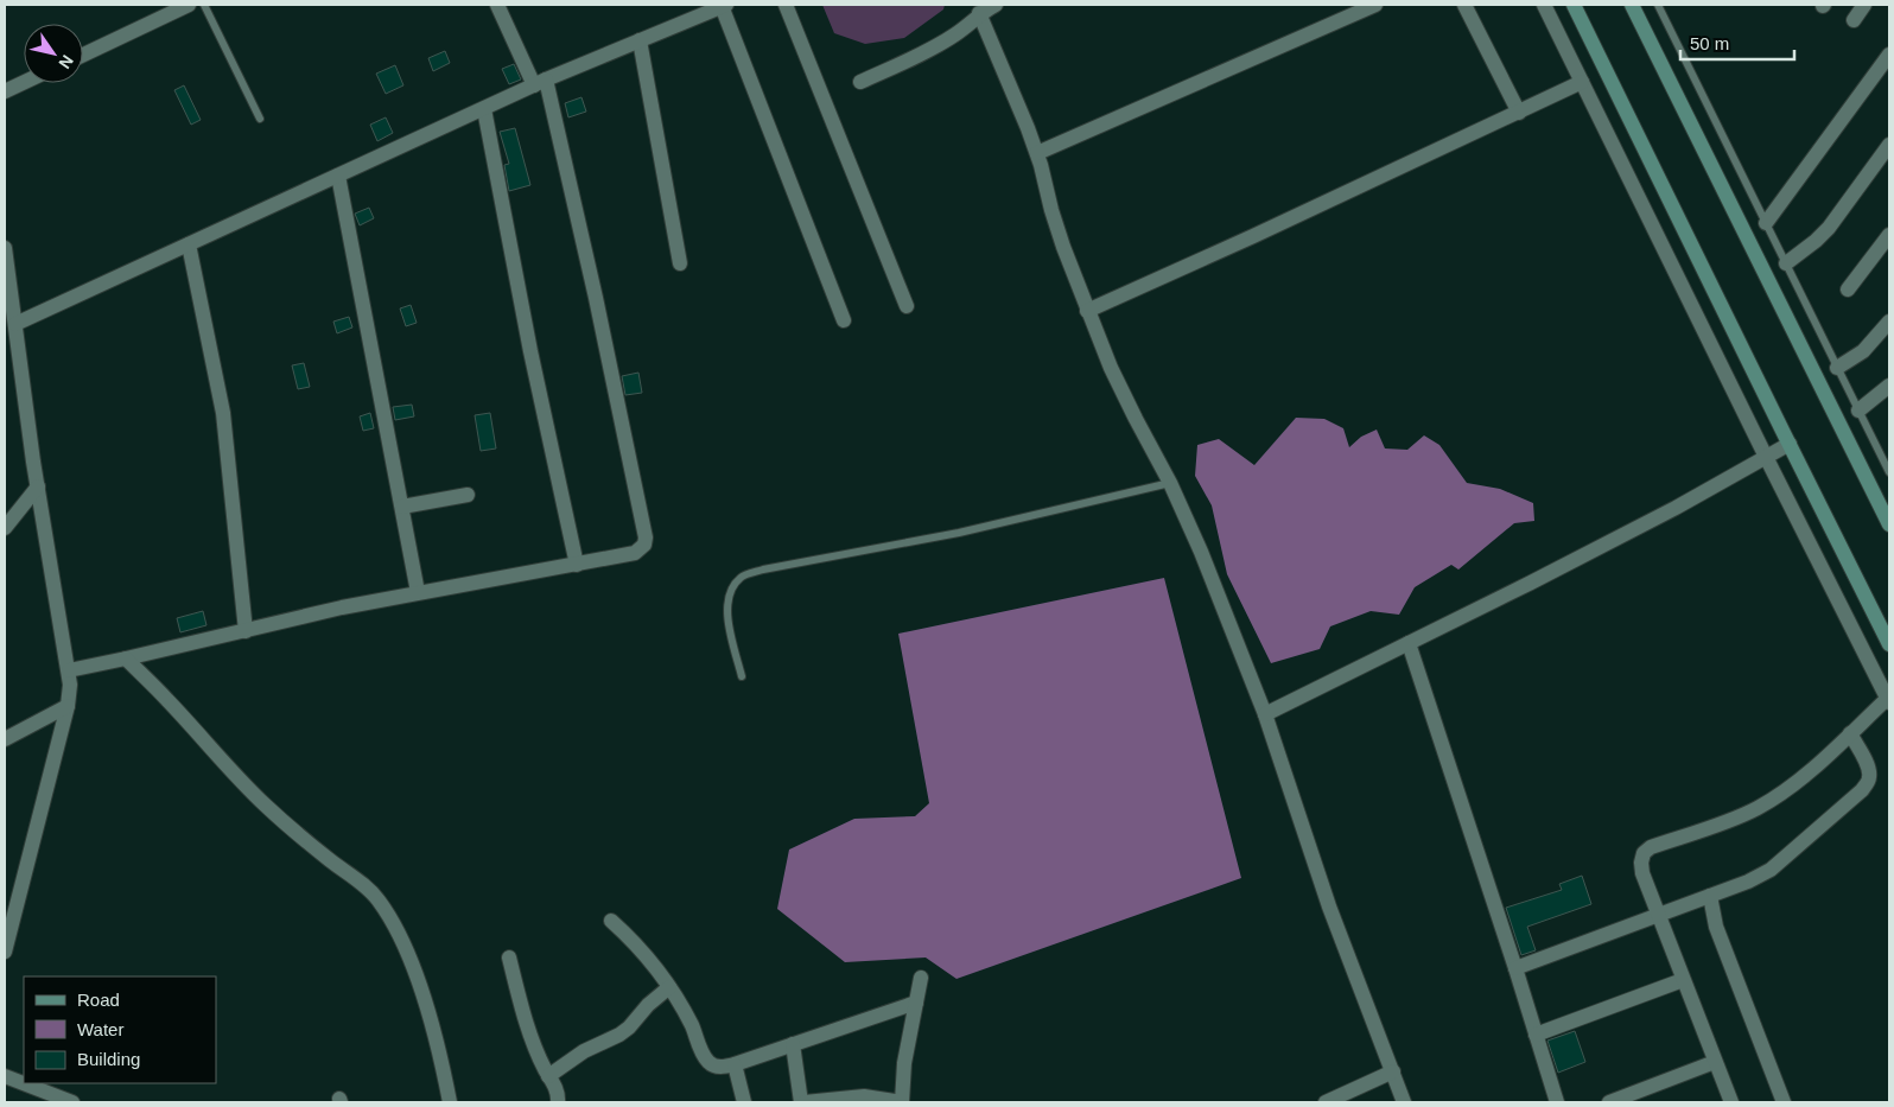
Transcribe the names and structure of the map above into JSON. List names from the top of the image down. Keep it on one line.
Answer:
{"legend":["Road","Water","Building"],"scale_bar":"50 m","north":"bottom right"}
